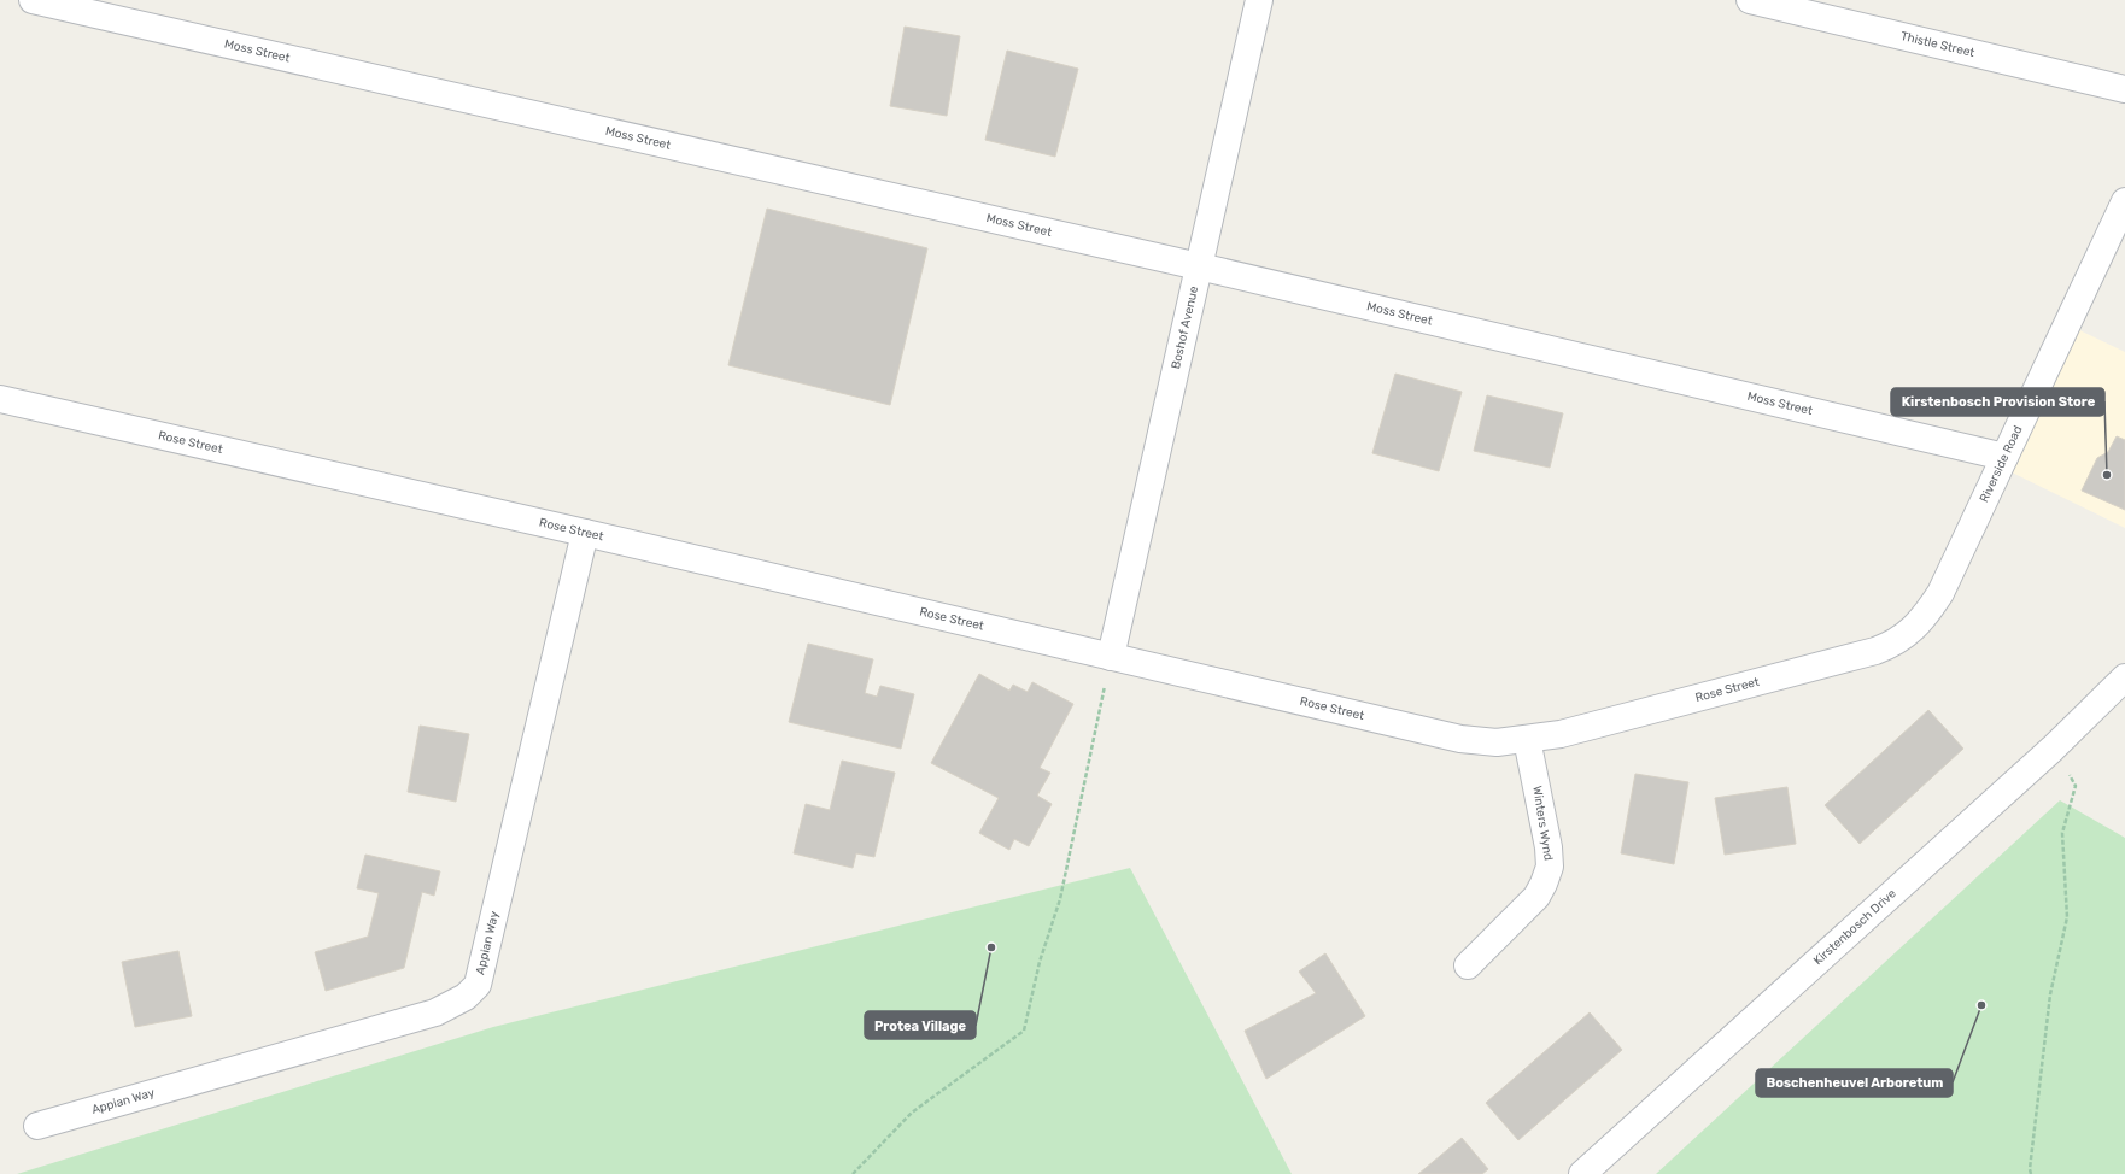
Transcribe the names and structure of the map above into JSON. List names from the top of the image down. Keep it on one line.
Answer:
{"streets":{"street":["Thistle Street","Moss Street","Boshof Avenue","Rose Street","Riverside Road","Winters Wynd","Kirstenbosch Drive","Appian Way"]},"crossings":[["Moss Street","Boshof Avenue"],["Moss Street","Riverside Road"],["Boshof Avenue","Rose Street"],["Rose Street","Riverside Road"],["Rose Street","Winters Wynd"],["Rose Street","Appian Way"]],"places":["Kirstenbosch Provision Store","Protea Village","Boschenheuvel Arboretum"]}
